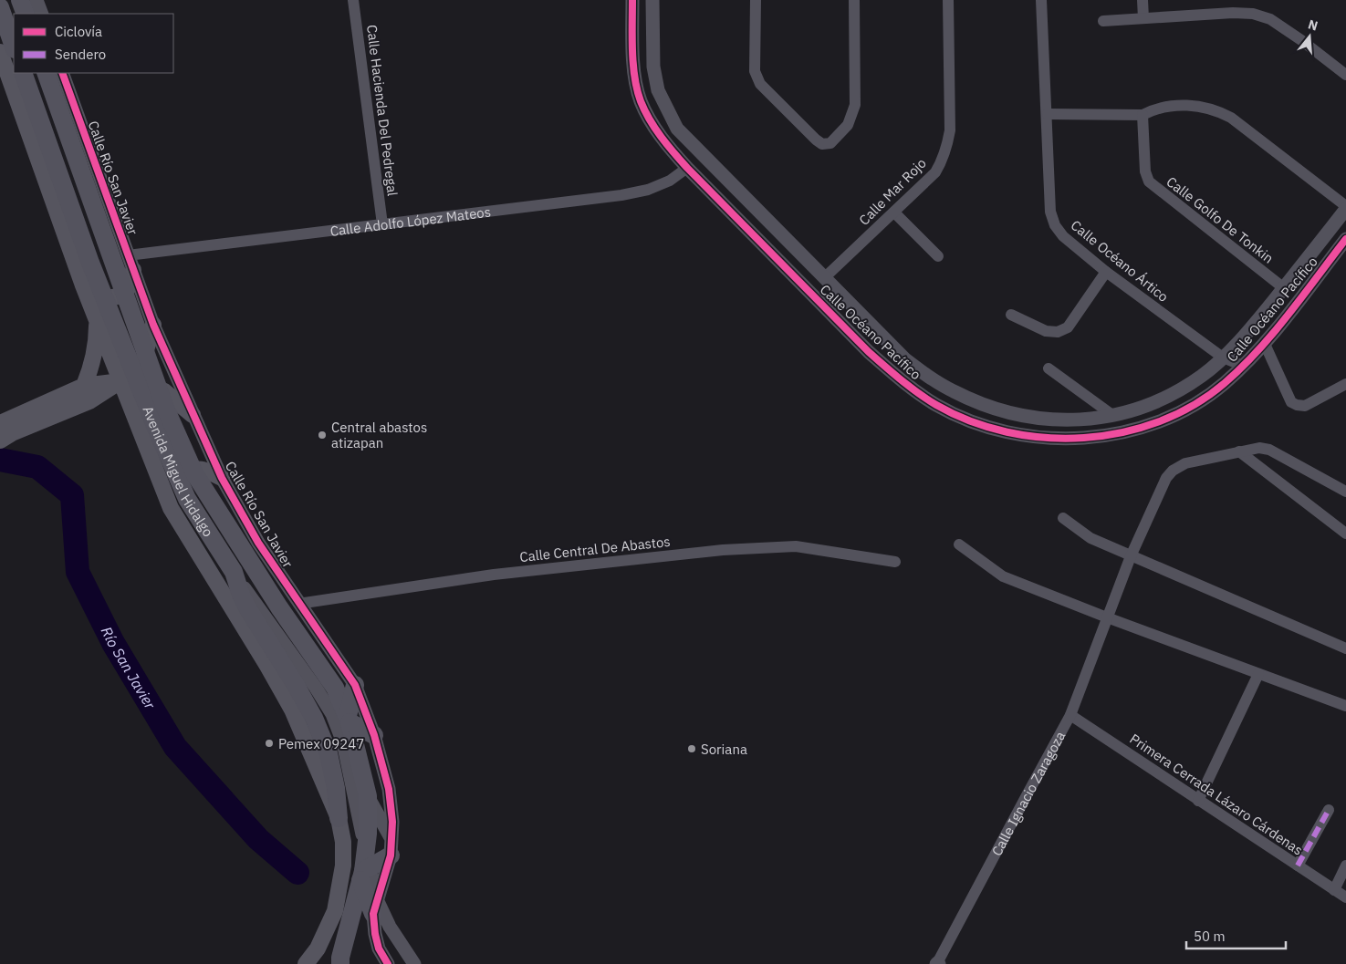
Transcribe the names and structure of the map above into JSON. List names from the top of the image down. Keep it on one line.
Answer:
{"streets":{"main road":["Avenida Miguel Hidalgo"],"street":["Calle Hacienda Del Pedregal","Calle Río San Javier","Calle Mar Rojo","Calle Golfo De Tonkin","Calle Adolfo López Mateos","Calle Océano Ártico","Calle Océano Pacífico","Calle Central De Abastos","Calle Ignacio Zaragoza","Primera Cerrada Lázaro Cárdenas"]},"crossings":[["Calle Hacienda Del Pedregal","Calle Adolfo López Mateos"],["Calle Río San Javier","Calle Adolfo López Mateos"],["Calle Río San Javier","Avenida Miguel Hidalgo"],["Calle Río San Javier","Calle Central De Abastos"],["Calle Mar Rojo","Calle Océano Pacífico"],["Calle Golfo De Tonkin","Calle Océano Pacífico"],["Calle Adolfo López Mateos","Calle Océano Pacífico"],["Calle Adolfo López Mateos","Avenida Miguel Hidalgo"],["Calle Océano Ártico","Calle Océano Pacífico"],["Calle Ignacio Zaragoza","Primera Cerrada Lázaro Cárdenas"]],"water":["Río San Javier"],"places":["Central abastos atizapan","Pemex 09247","Soriana"],"legend":["Ciclovía","Sendero"],"scale_bar":"50 m","north":"top"}
